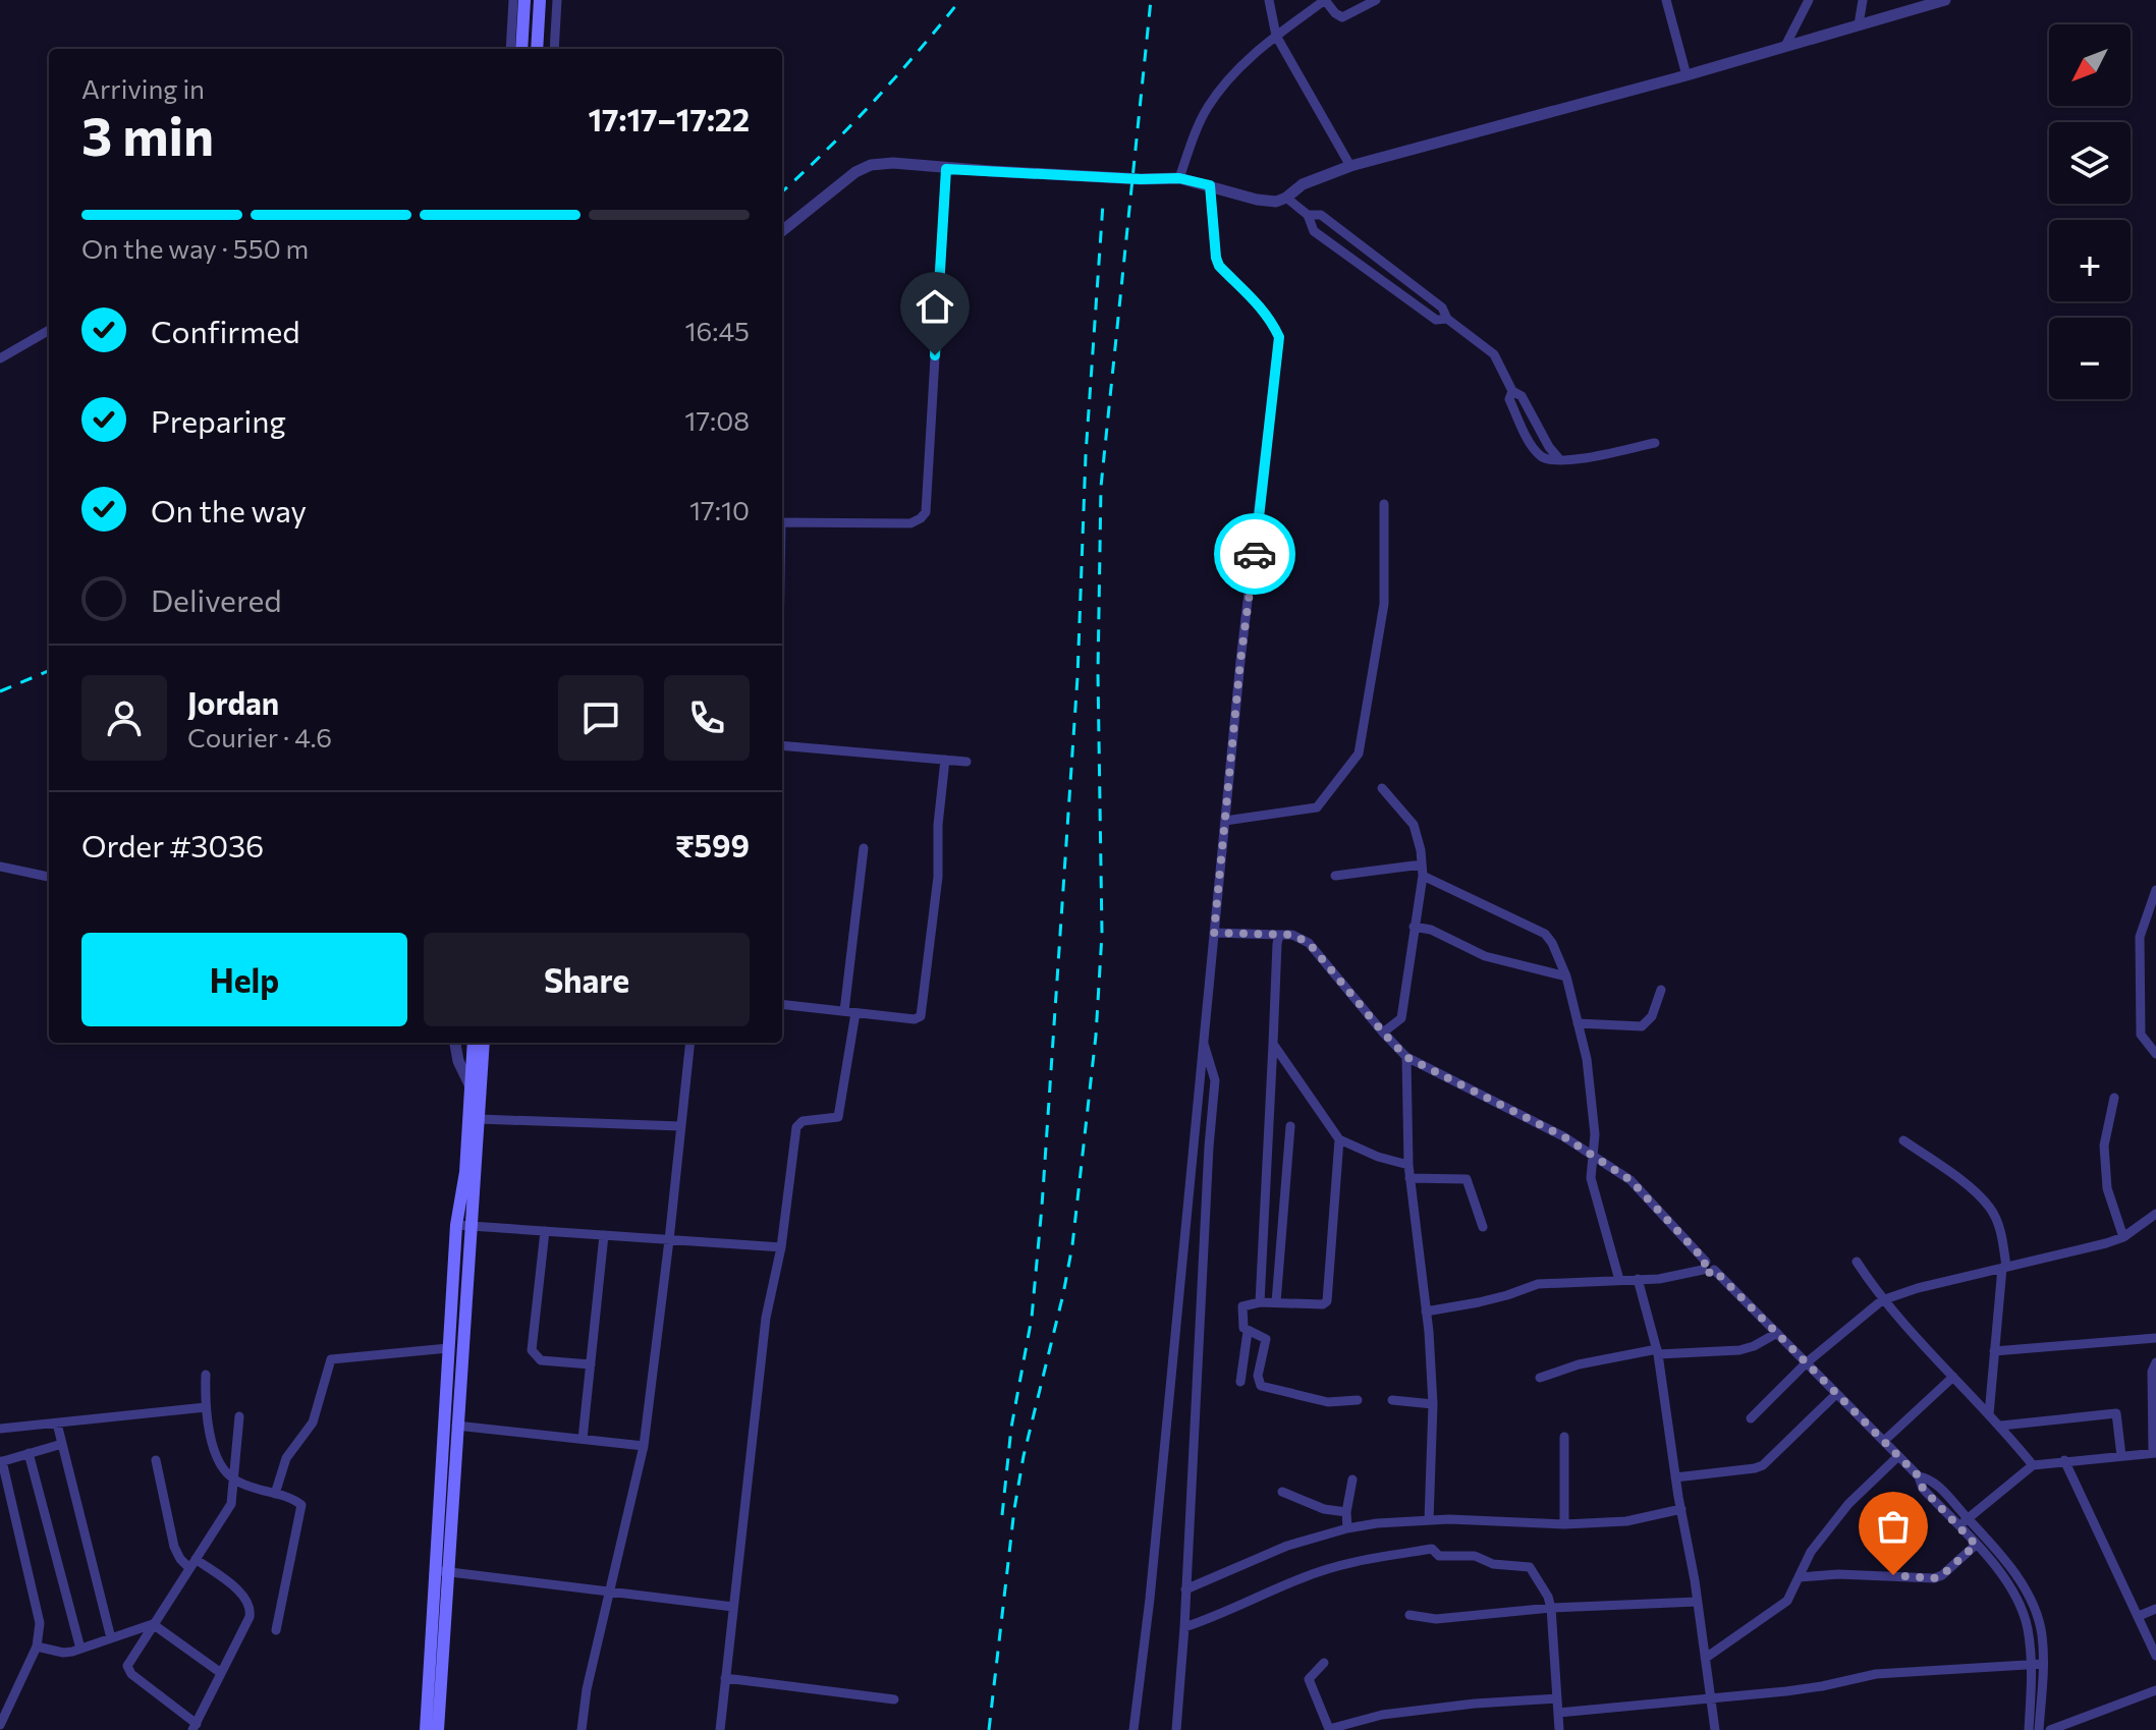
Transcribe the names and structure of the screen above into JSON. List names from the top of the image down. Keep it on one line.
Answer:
{"north":"bottom left","page":{"map_buttons":["+","−"],"heading":["3 min","Arriving in","17:17–17:22"],"panel":["Jordan","Courier · 4.6","Order #3036","₹599"],"bar":"On the way · 550 m","list":[["Confirmed","16:45"],["Preparing","17:08"],["On the way","17:10"],"Delivered"],"buttons":["Help","Share"]}}
